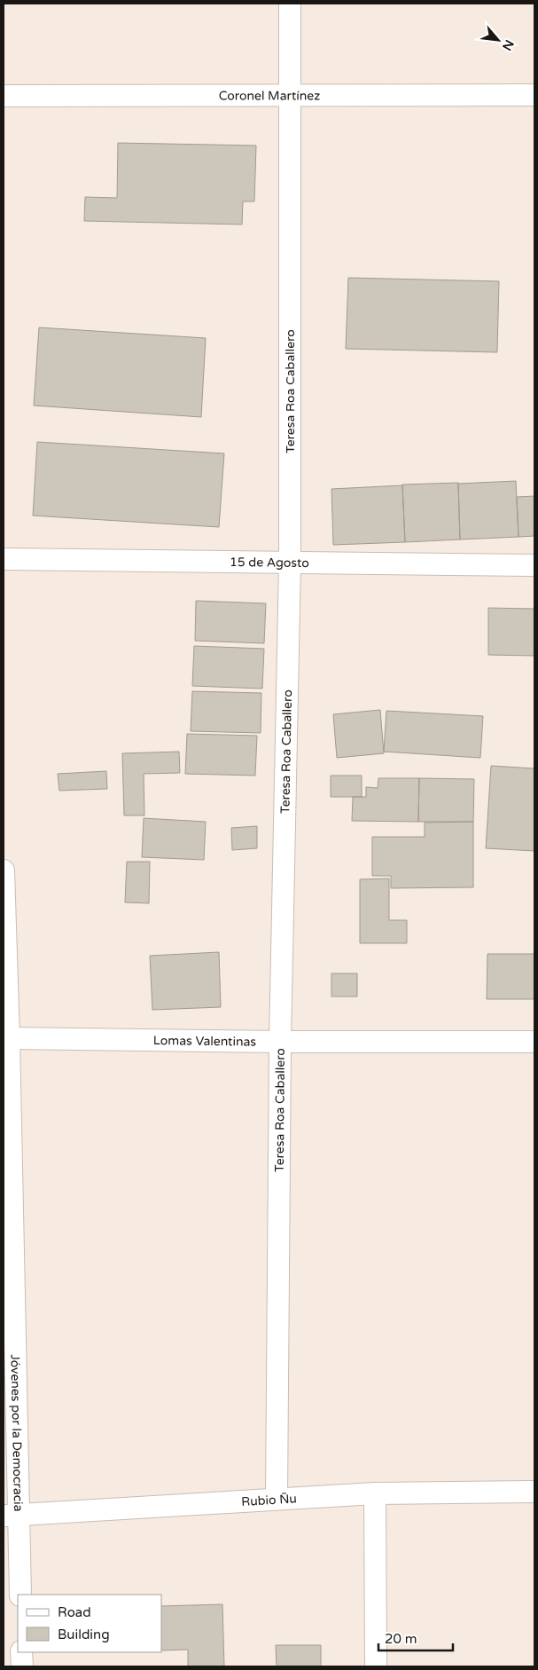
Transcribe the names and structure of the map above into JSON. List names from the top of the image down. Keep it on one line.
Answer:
{"streets":{"street":["Coronel Martínez","Teresa Roa Caballero","15 de Agosto","Lomas Valentinas","Jóvenes por la Democracia","Rubio Ñu"]},"crossings":[["Coronel Martínez","Teresa Roa Caballero"],["Teresa Roa Caballero","15 de Agosto"],["Teresa Roa Caballero","Lomas Valentinas"],["Teresa Roa Caballero","Rubio Ñu"],["Lomas Valentinas","Jóvenes por la Democracia"],["Jóvenes por la Democracia","Rubio Ñu"]],"legend":["Road","Building"],"scale_bar":"20 m","north":"bottom right"}
